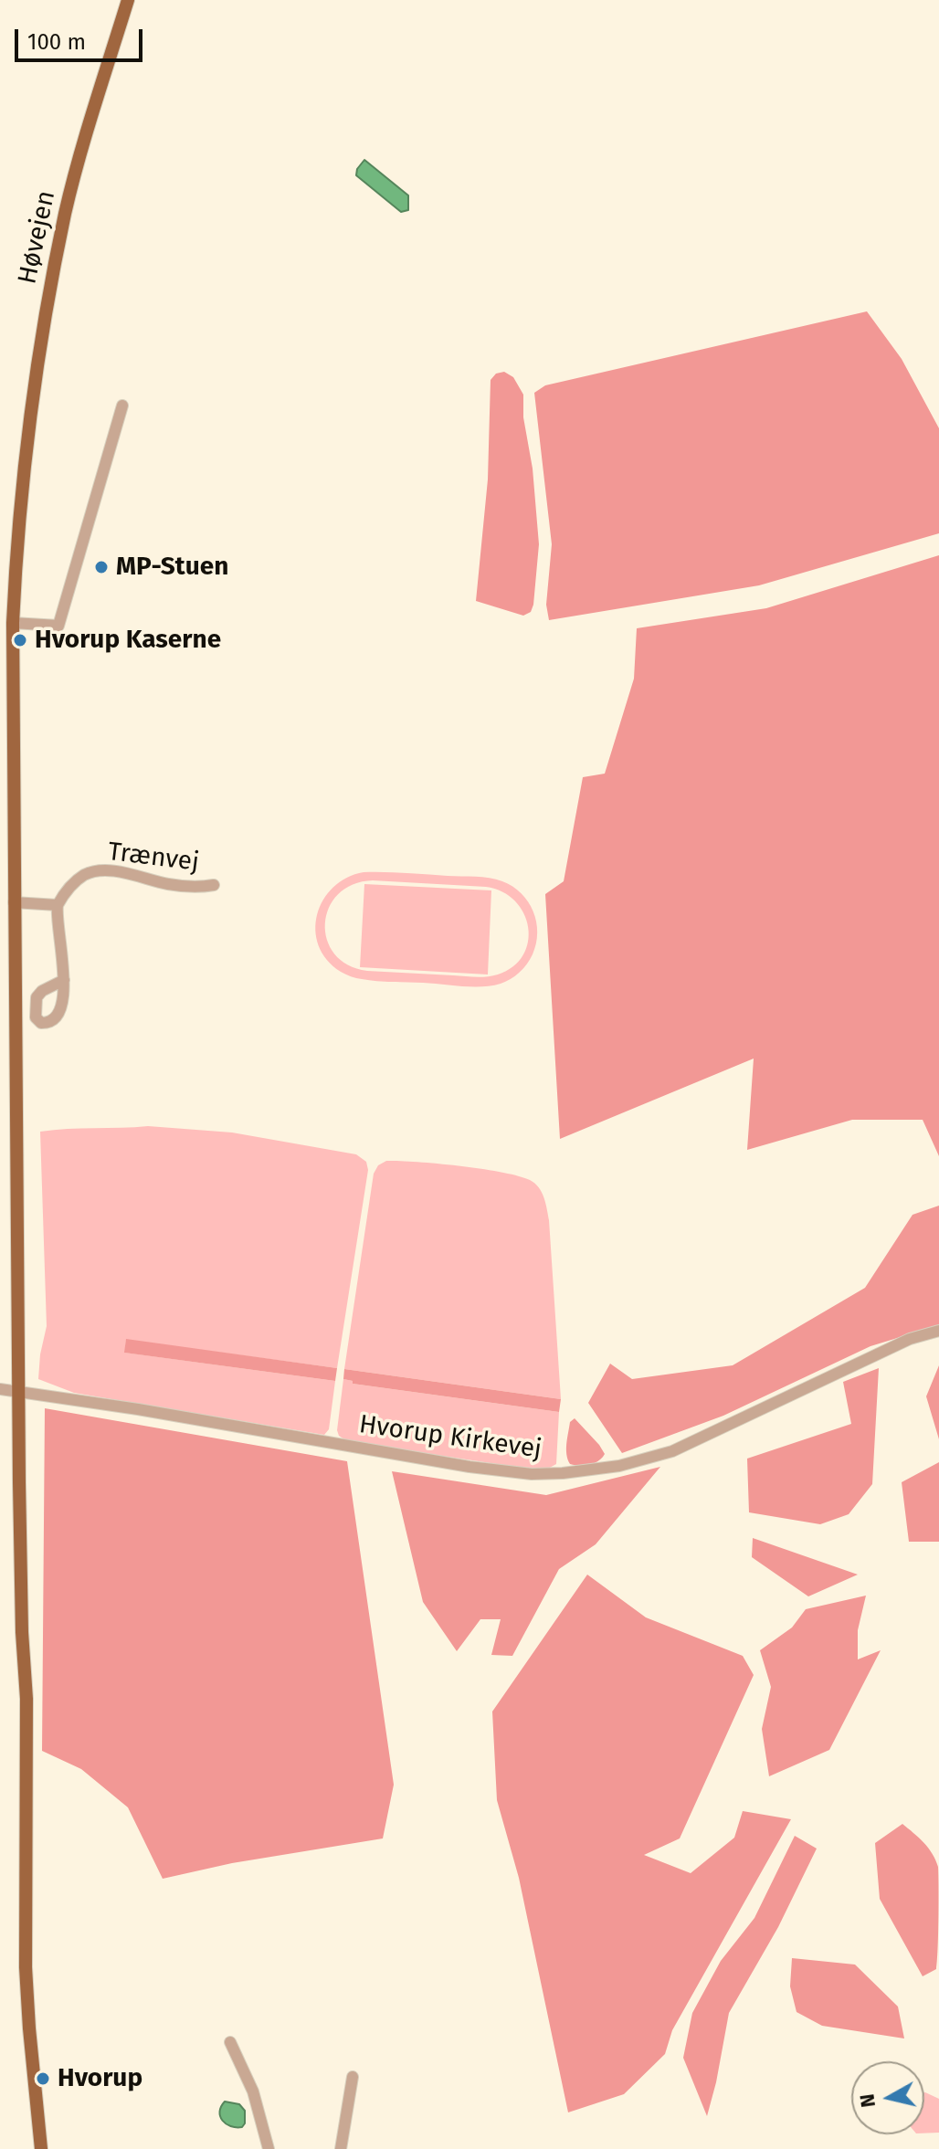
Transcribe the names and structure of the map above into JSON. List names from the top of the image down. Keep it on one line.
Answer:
{"streets":{"main road":["Høvejen"],"street":["Trænvej","Hvorup Kirkevej"]},"crossings":[["Høvejen","Hvorup Kirkevej"]],"places":["MP-Stuen","Hvorup Kaserne","Hvorup"],"scale_bar":"100 m","north":"left"}
